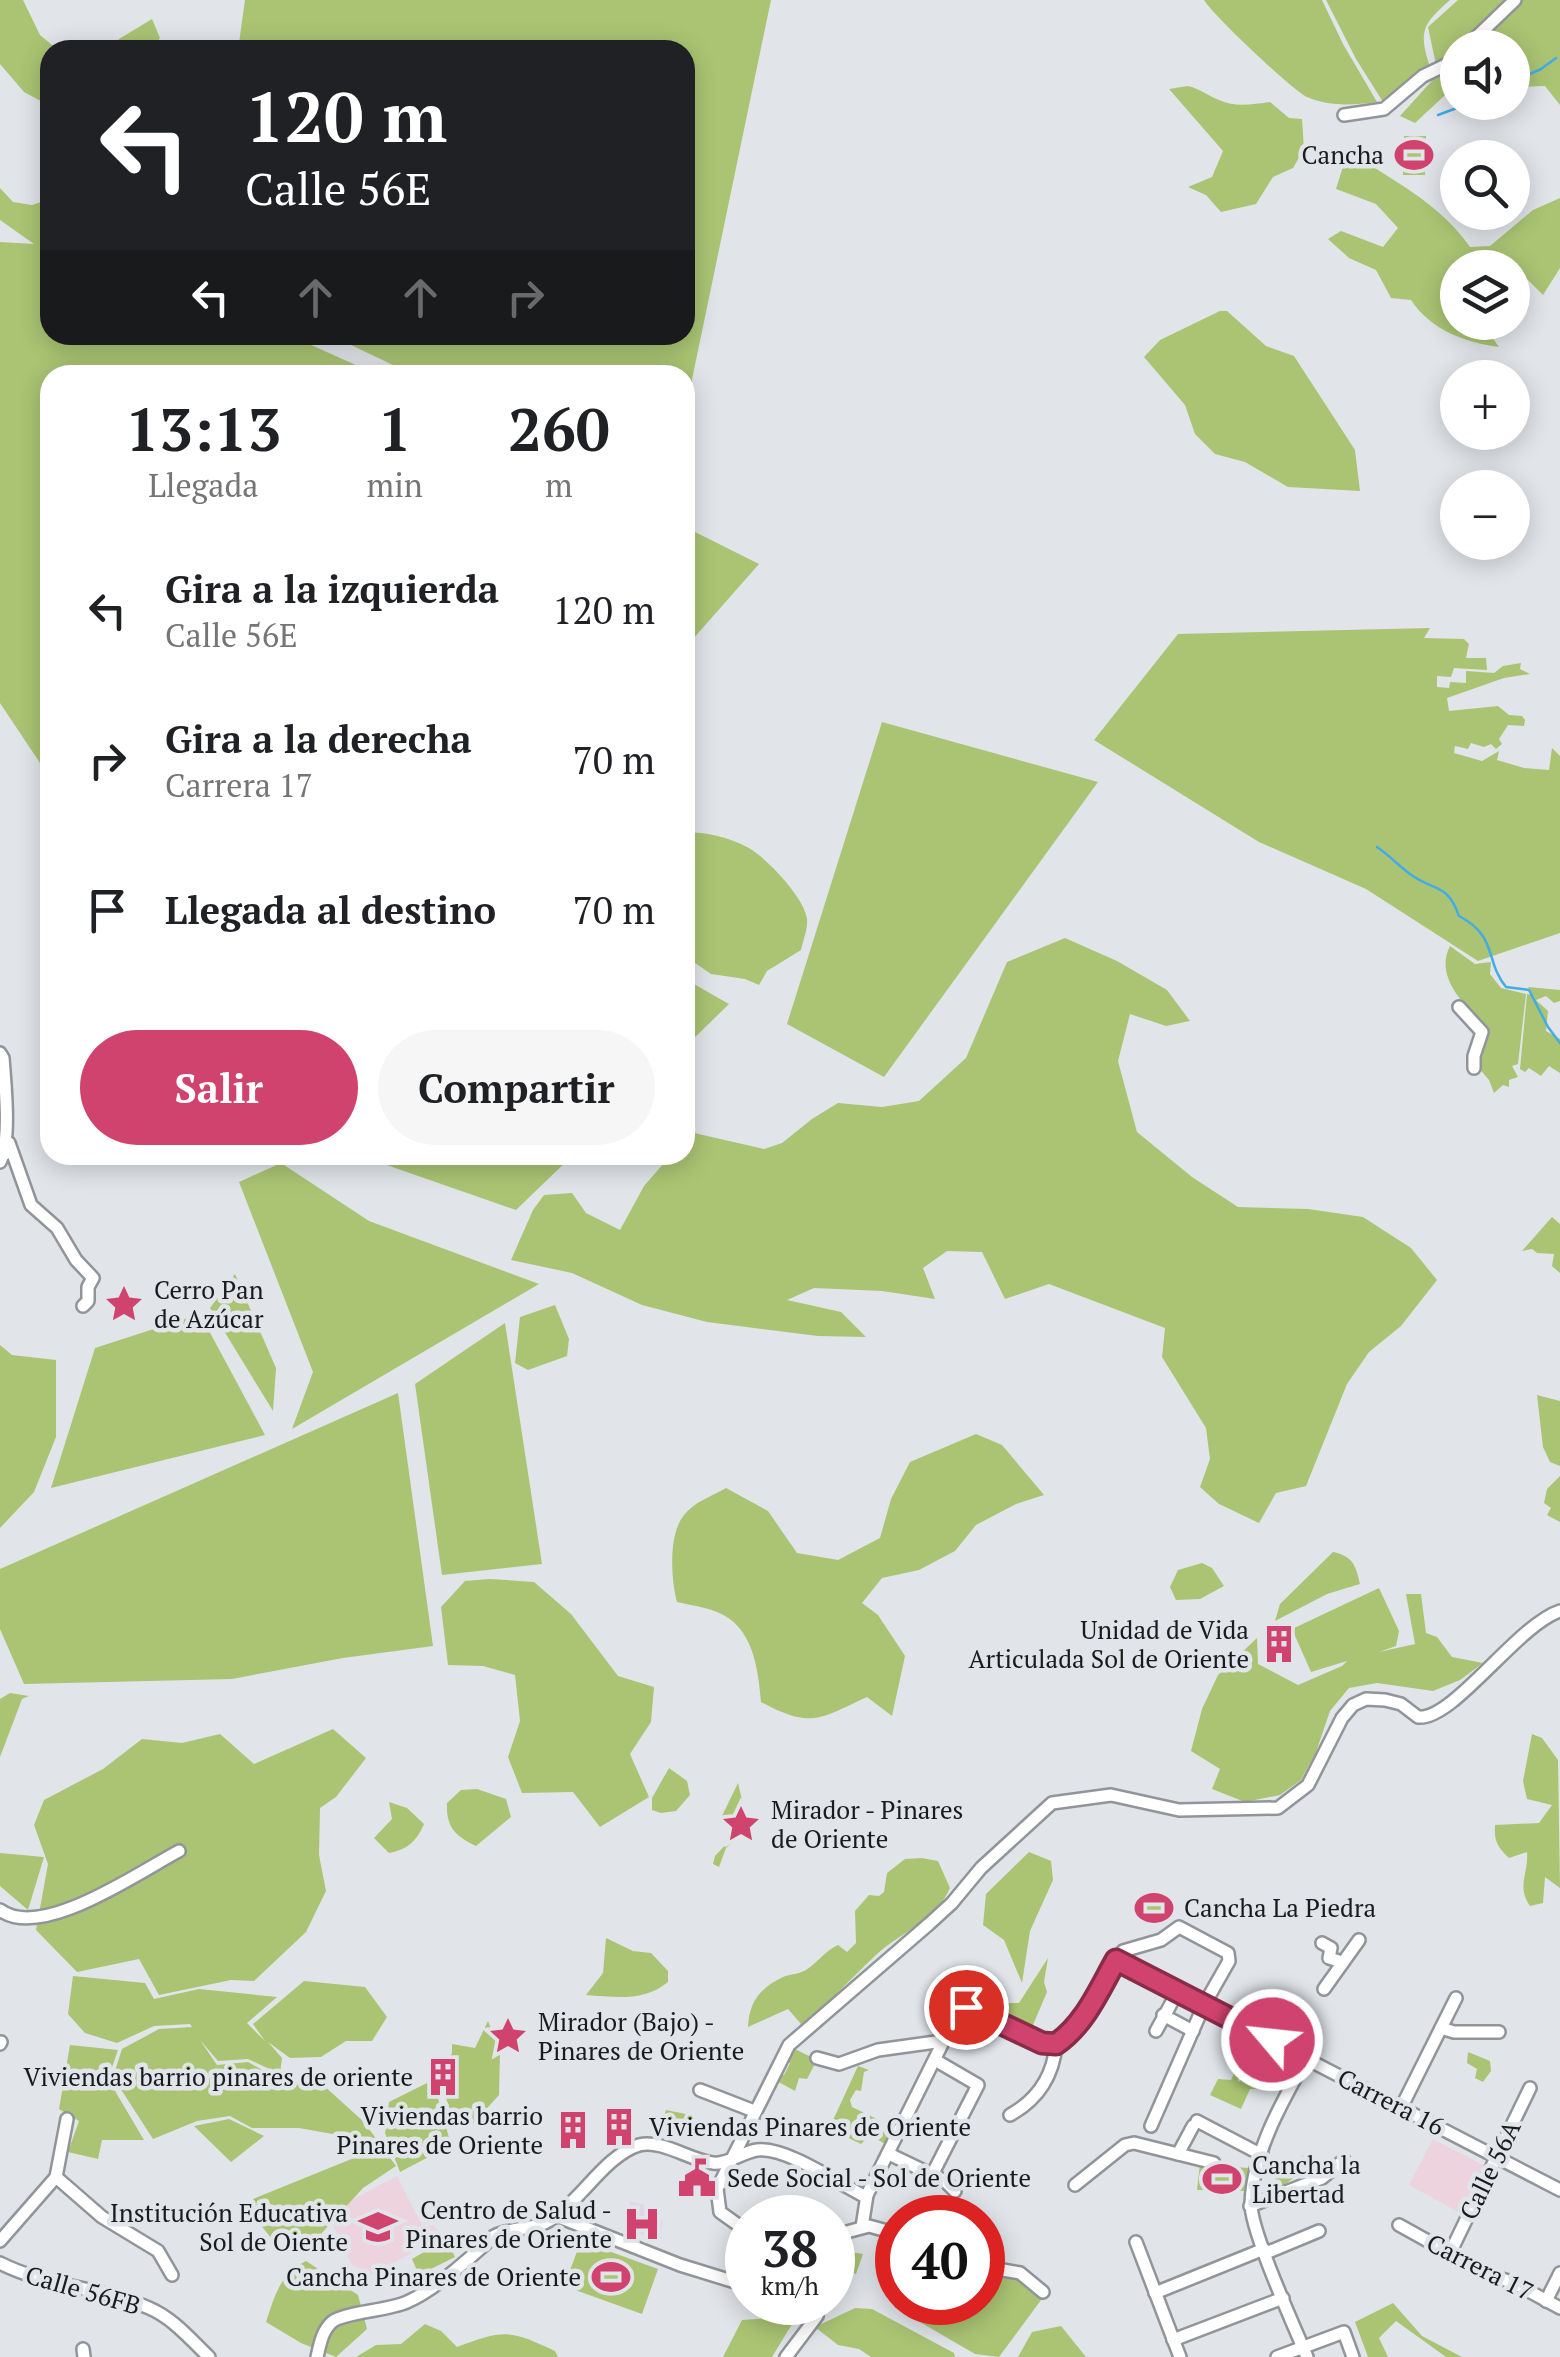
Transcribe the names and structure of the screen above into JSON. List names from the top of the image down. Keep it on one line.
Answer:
{"streets":{"street":["Carrera 16","Calle 56A","Carrera 17","Calle 56FB"]},"crossings":[["Carrera 16","Calle 56A"],["Calle 56A","Carrera 17"]],"places":{"sports":["Cancha","Cancha La Piedra","Cancha la Libertad","Cancha Pinares de Oriente"],"place":["Cerro Pan de Azúcar","Mirador - Pinares de Oriente","Mirador (Bajo) - Pinares de Oriente"],"building":["Unidad de Vida Articulada Sol de Oriente","Viviendas barrio pinares de oriente","Viviendas Pinares de Oriente","Viviendas barrio Pinares de Oriente"],"public building":["Sede Social - Sol de Oriente"],"hospital":["Centro de Salud - Pinares de Oriente"],"school or university":["Institución Educativa Sol de Oiente"]},"page":{"map_buttons":["+","−"],"turn":["120 m","Calle 56E"],"eta":["13:13","Llegada","1","min","260","m"],"list":[{"name":"Gira a la izquierda","note":"Calle 56E","value":"120 m"},{"name":"Gira a la derecha","note":"Carrera 17","value":"70 m"},{"name":"Llegada al destino","value":"70 m"}],"buttons":["Salir","Compartir"],"speed":"38 km/h","limit":"40"}}
